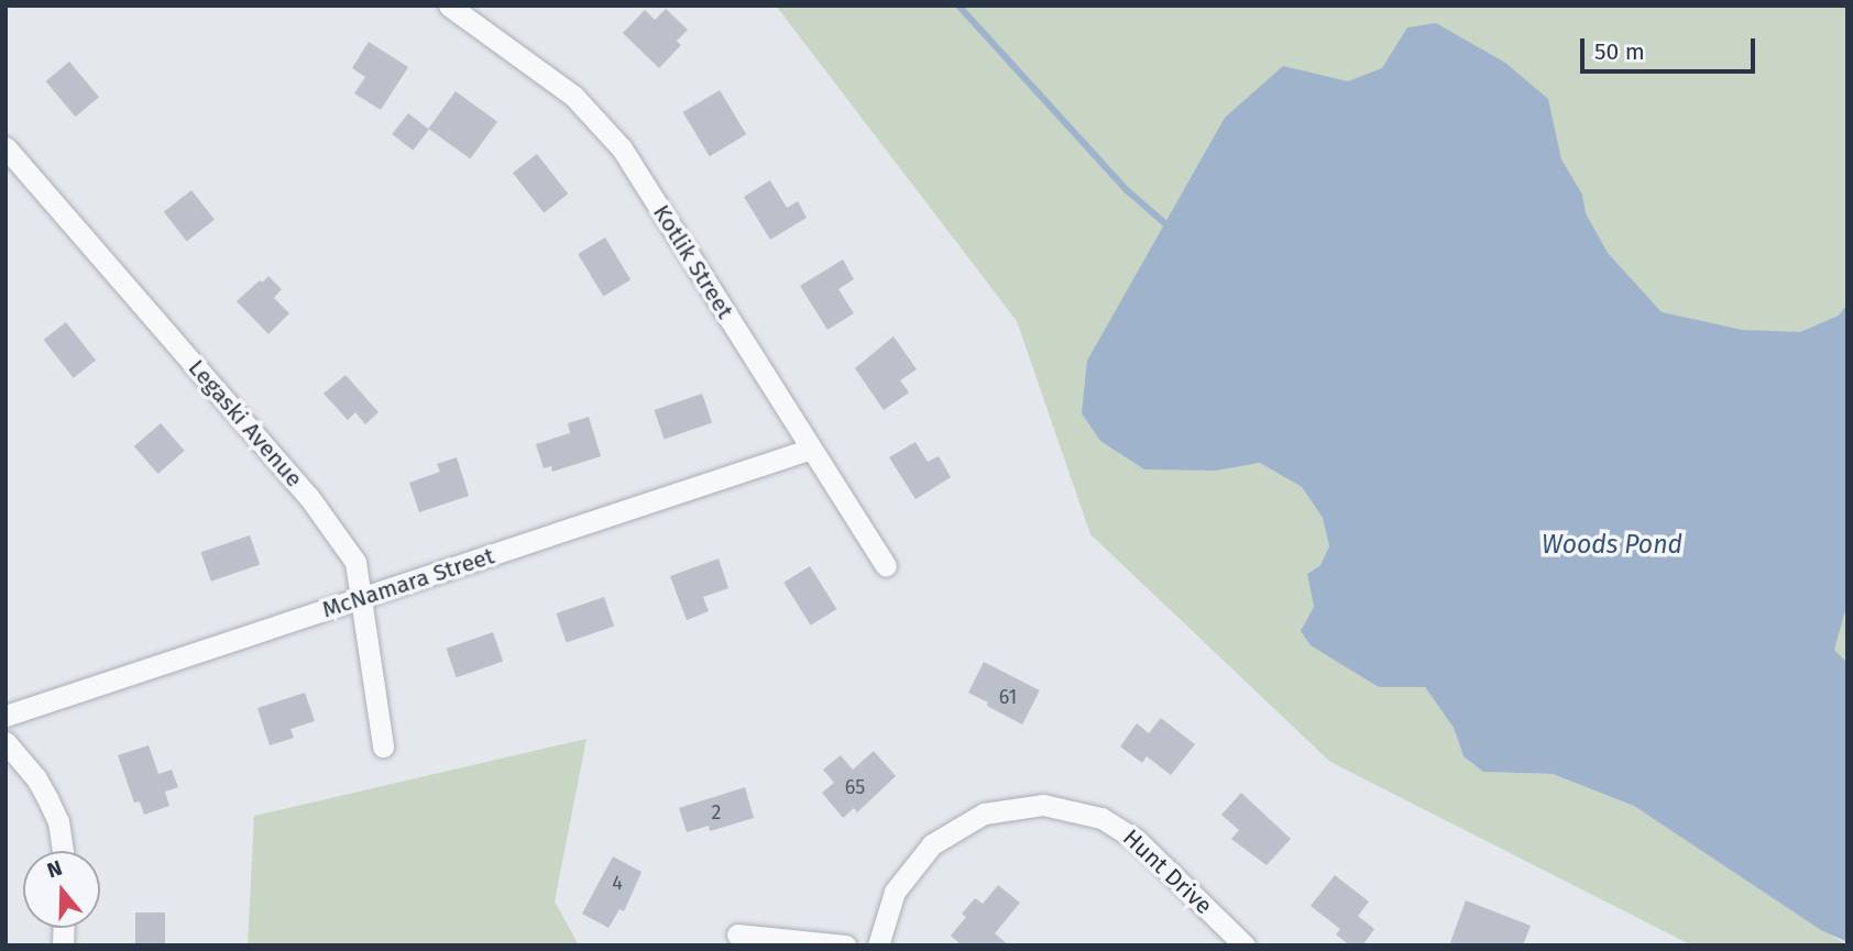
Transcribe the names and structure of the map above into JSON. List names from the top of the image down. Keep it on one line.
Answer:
{"streets":{"street":["Kotlik Street","Legaski Avenue","McNamara Street","Hunt Drive"]},"crossings":[["Kotlik Street","McNamara Street"],["Legaski Avenue","McNamara Street"]],"water":["Woods Pond"],"house_numbers":["61","65","2","4"],"scale_bar":"50 m","north":"top"}
